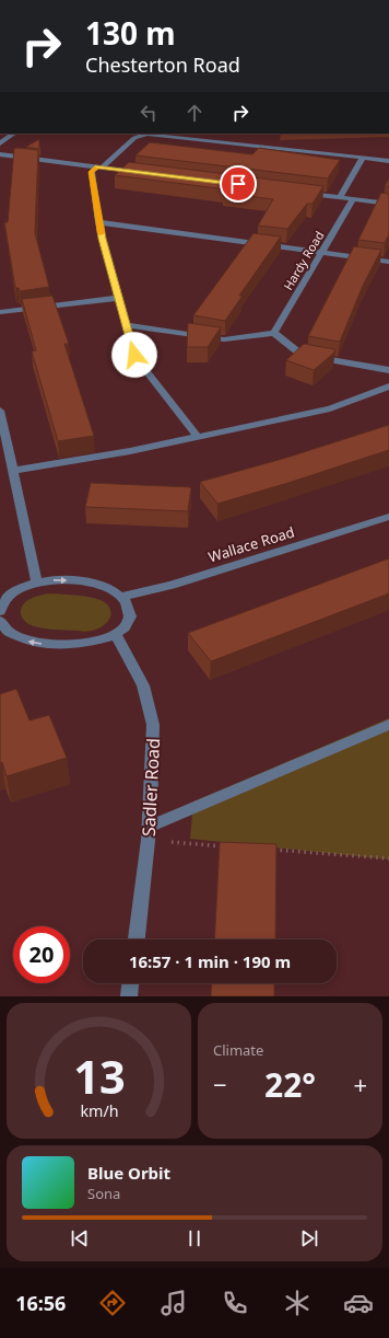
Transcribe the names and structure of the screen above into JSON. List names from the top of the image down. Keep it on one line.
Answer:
{"streets":{"street":["Hardy Road","Wallace Road","Sadler Road"]},"page":{"turn":["130 m","Chesterton Road"],"limit":"20","trip":"16:57 · 1 min · 190 m","tile":"Climate","heat":["−","22°","+"],"song":["Blue Orbit","Sona"],"tabs":"16:56","gauge":["13","km/h"]}}
